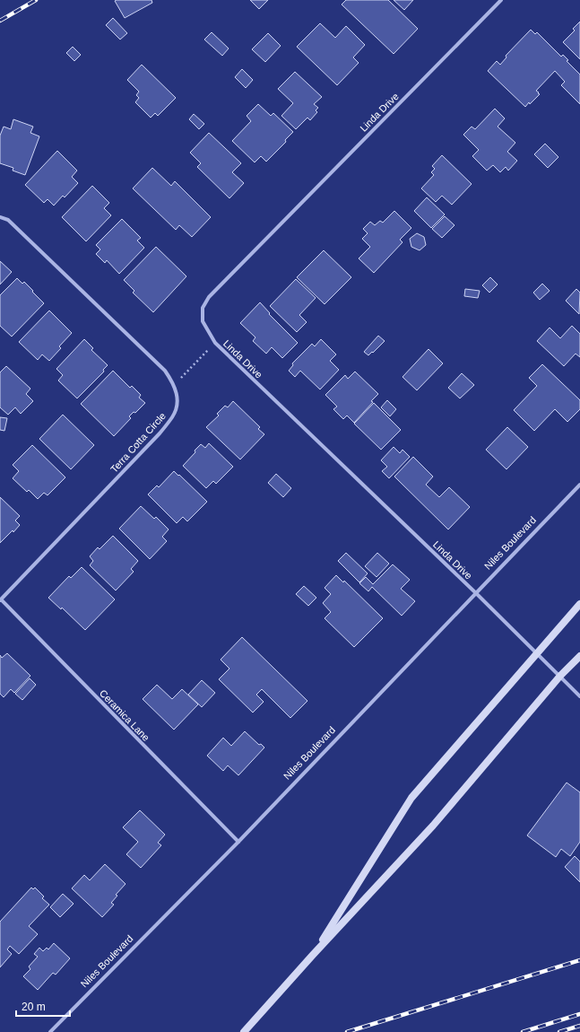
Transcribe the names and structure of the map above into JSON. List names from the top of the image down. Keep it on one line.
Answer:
{"streets":{"street":["Linda Drive","Terra Cotta Circle","Niles Boulevard","Ceramica Lane"]},"crossings":[["Linda Drive","Niles Boulevard"],["Terra Cotta Circle","Ceramica Lane"],["Niles Boulevard","Ceramica Lane"]],"scale_bar":"20 m"}
